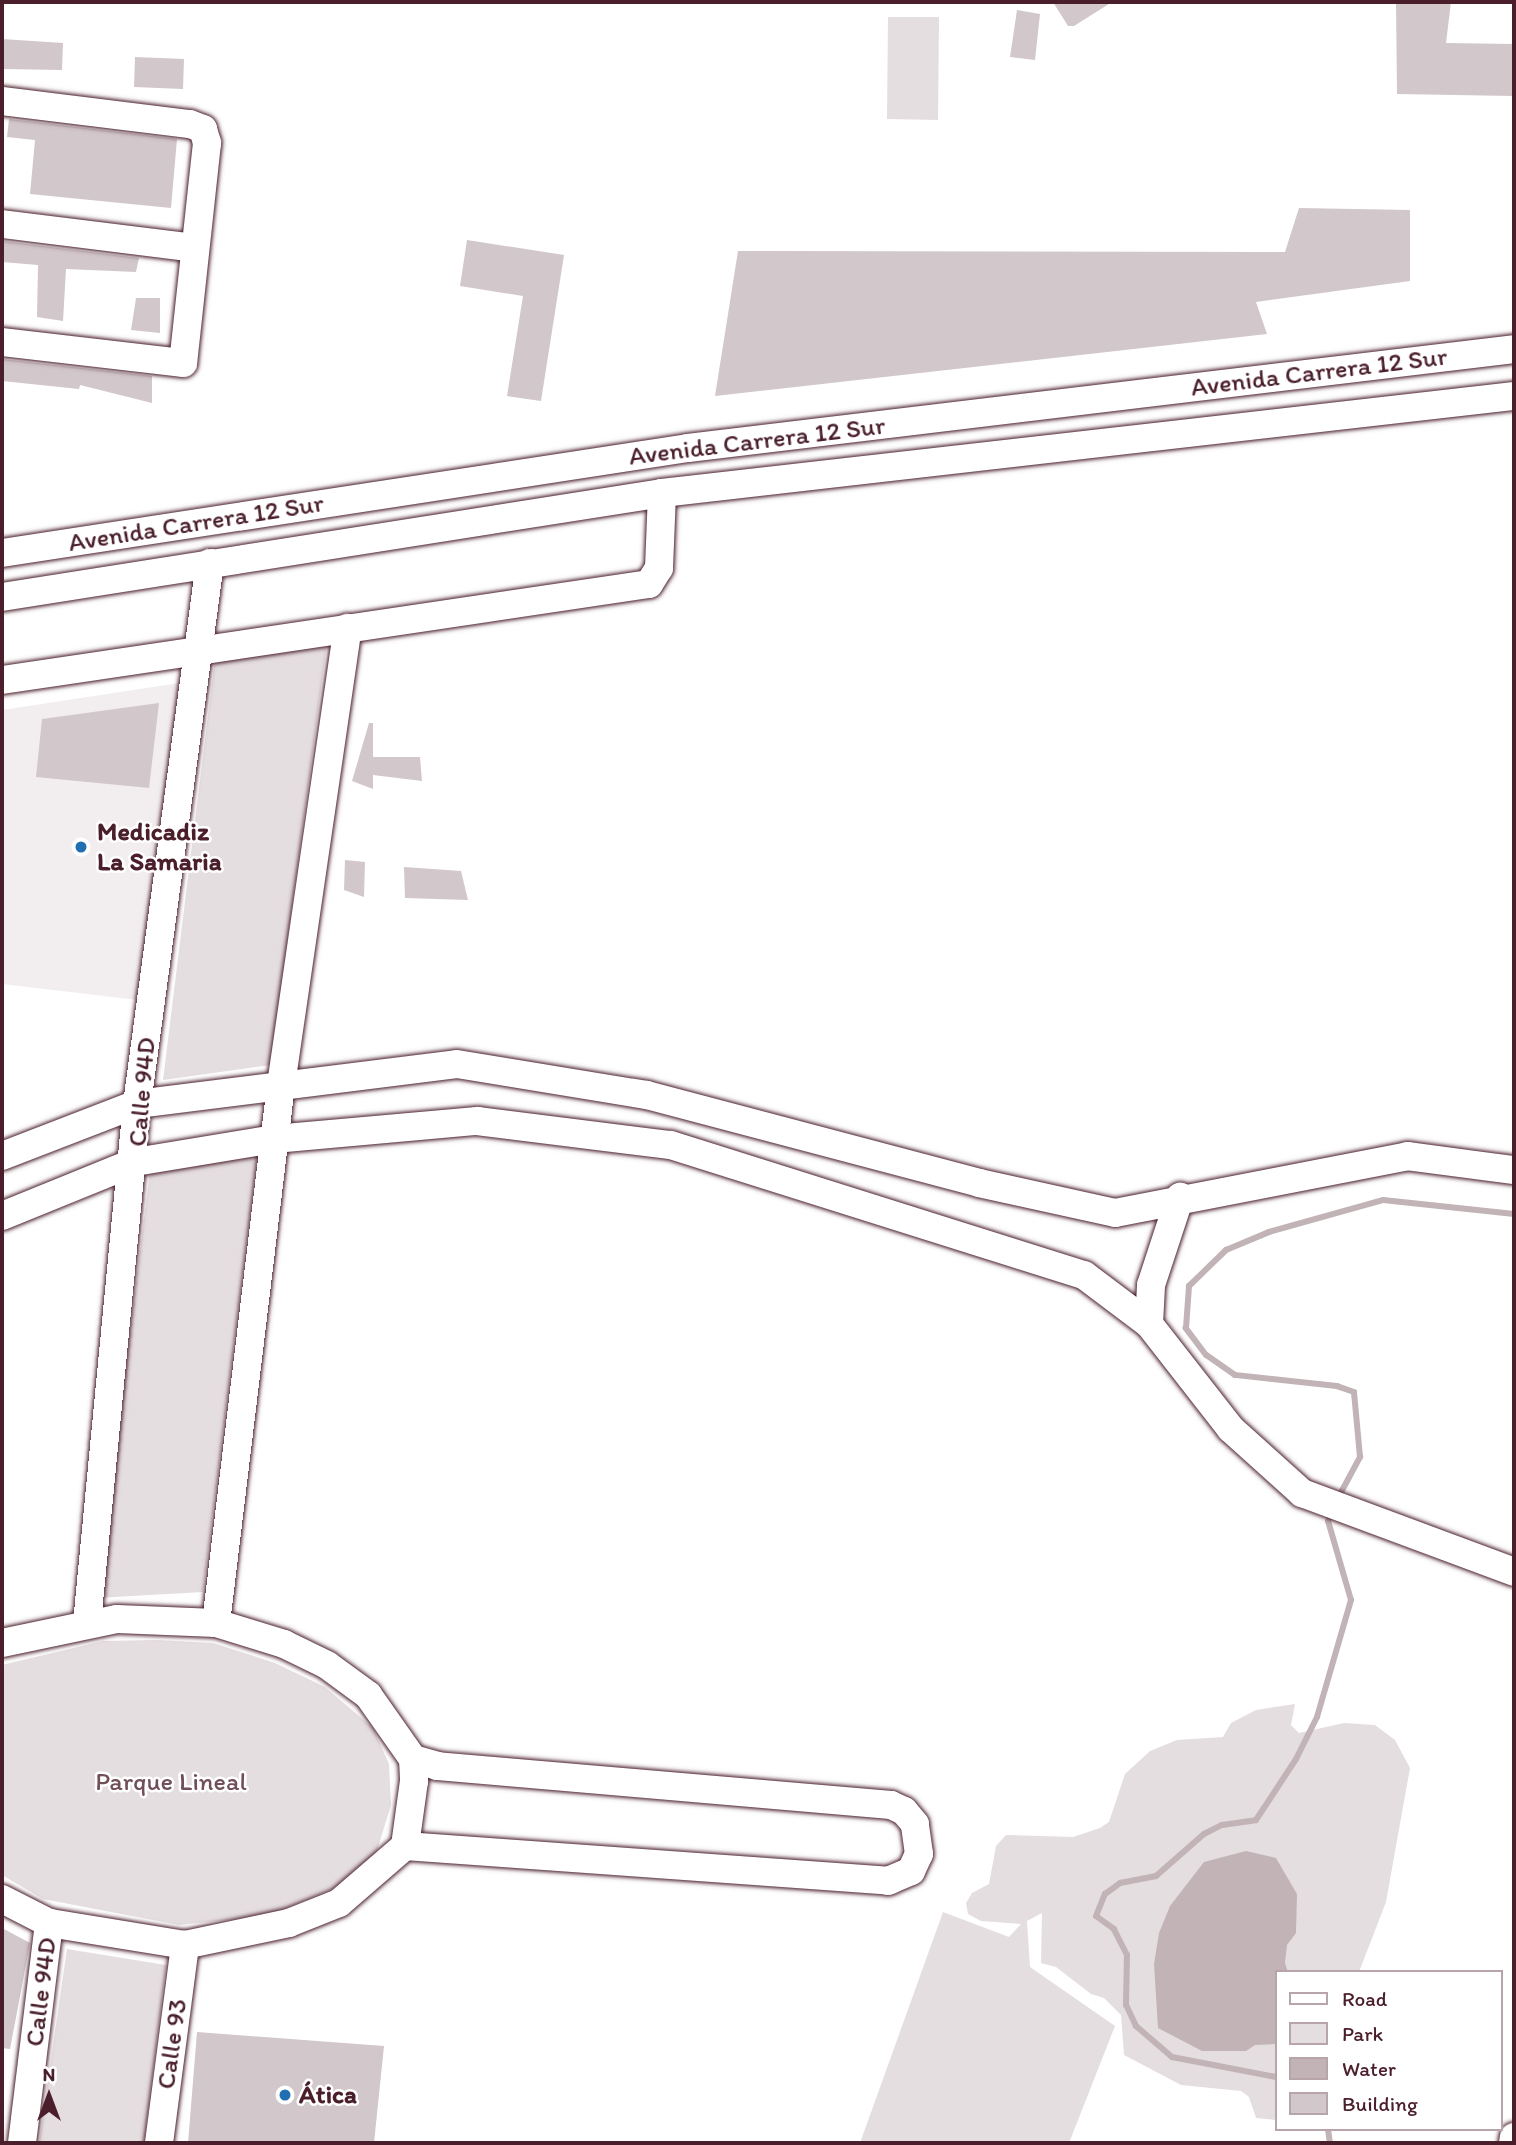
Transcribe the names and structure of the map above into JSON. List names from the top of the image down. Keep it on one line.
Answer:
{"streets":{"street":["Avenida Carrera 12 Sur","Calle 94D","Calle 93"]},"crossings":[["Avenida Carrera 12 Sur","Calle 94D"]],"parks":["Parque Lineal"],"places":["Medicadiz La Samaria","Ática"],"legend":["Road","Park","Water","Building"],"north":"top"}
